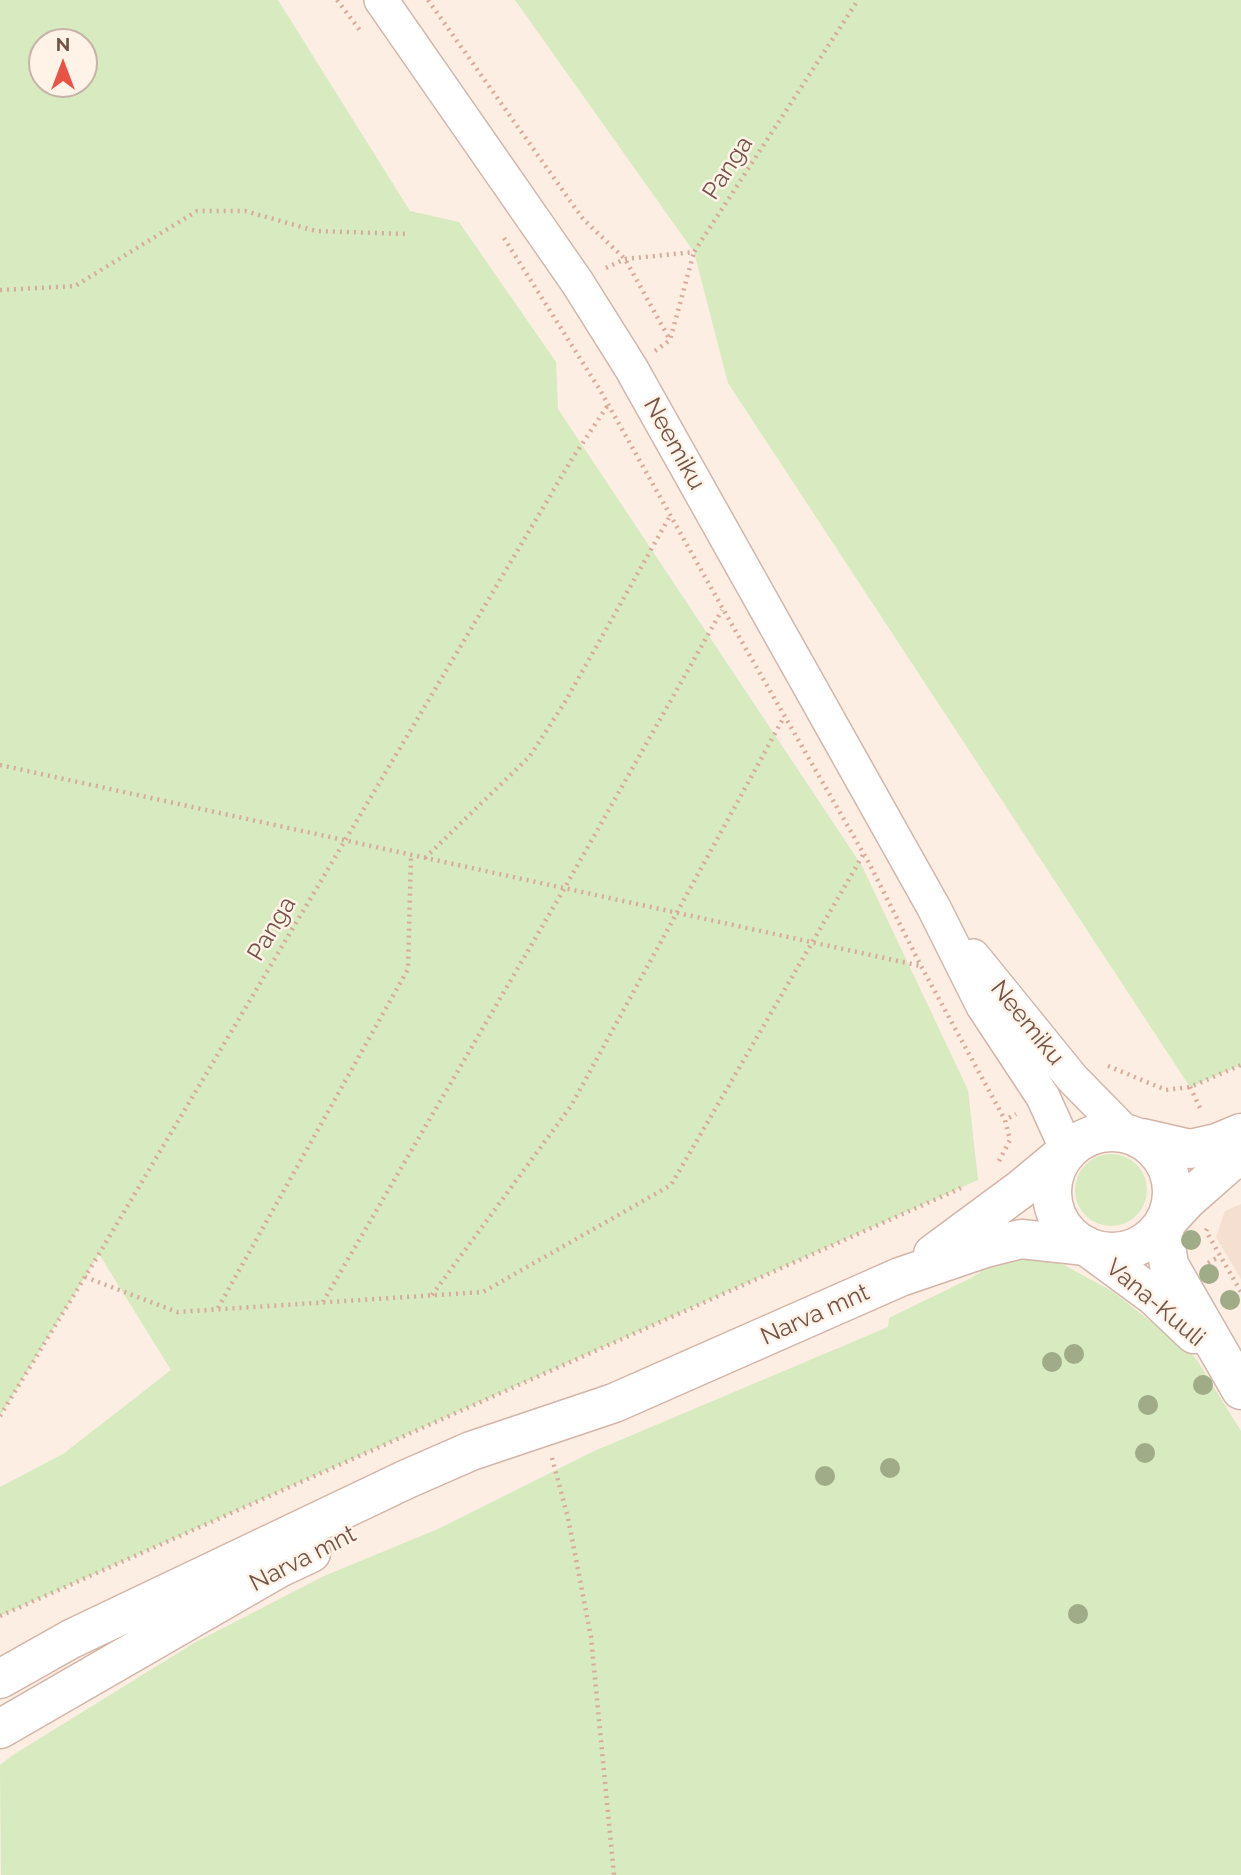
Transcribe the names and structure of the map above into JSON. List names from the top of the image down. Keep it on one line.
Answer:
{"streets":{"main road":["Vana-Kuuli","Narva mnt"],"street":["Neemiku"],"path":["Panga"]},"crossings":[["Neemiku","Vana-Kuuli"],["Neemiku","Narva mnt"],["Vana-Kuuli","Narva mnt"]],"north":"top"}
